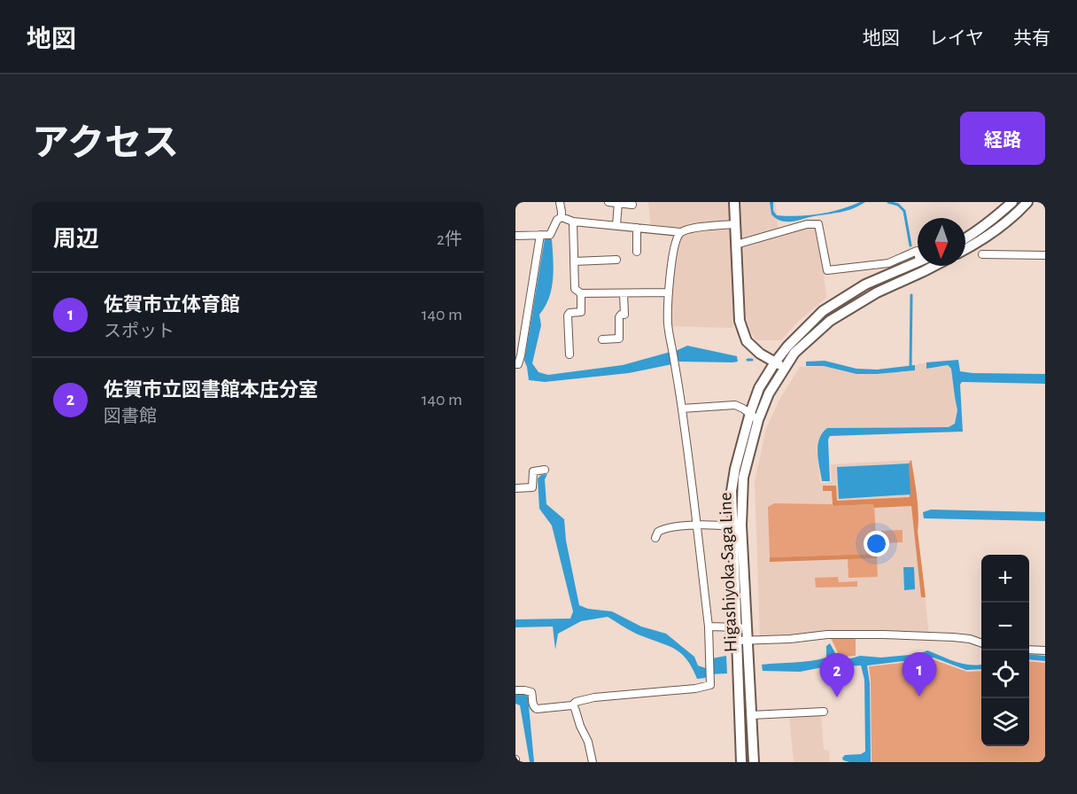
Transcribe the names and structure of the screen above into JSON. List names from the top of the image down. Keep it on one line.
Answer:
{"streets":{"main road":["Higashiyoka Saga Line"]},"north":"bottom","page":{"header":"地図","nav":["地図","レイヤ","共有"],"title":"アクセス","buttons":"経路","heading":["周辺","2件"],"list":[{"mark":"1","name":"佐賀市立体育館","note":"スポット","value":"140 m"},{"mark":"2","name":"佐賀市立図書館本庄分室","note":"図書館","value":"140 m"}],"map_buttons":["+","−"],"pins":["1","2"]}}
